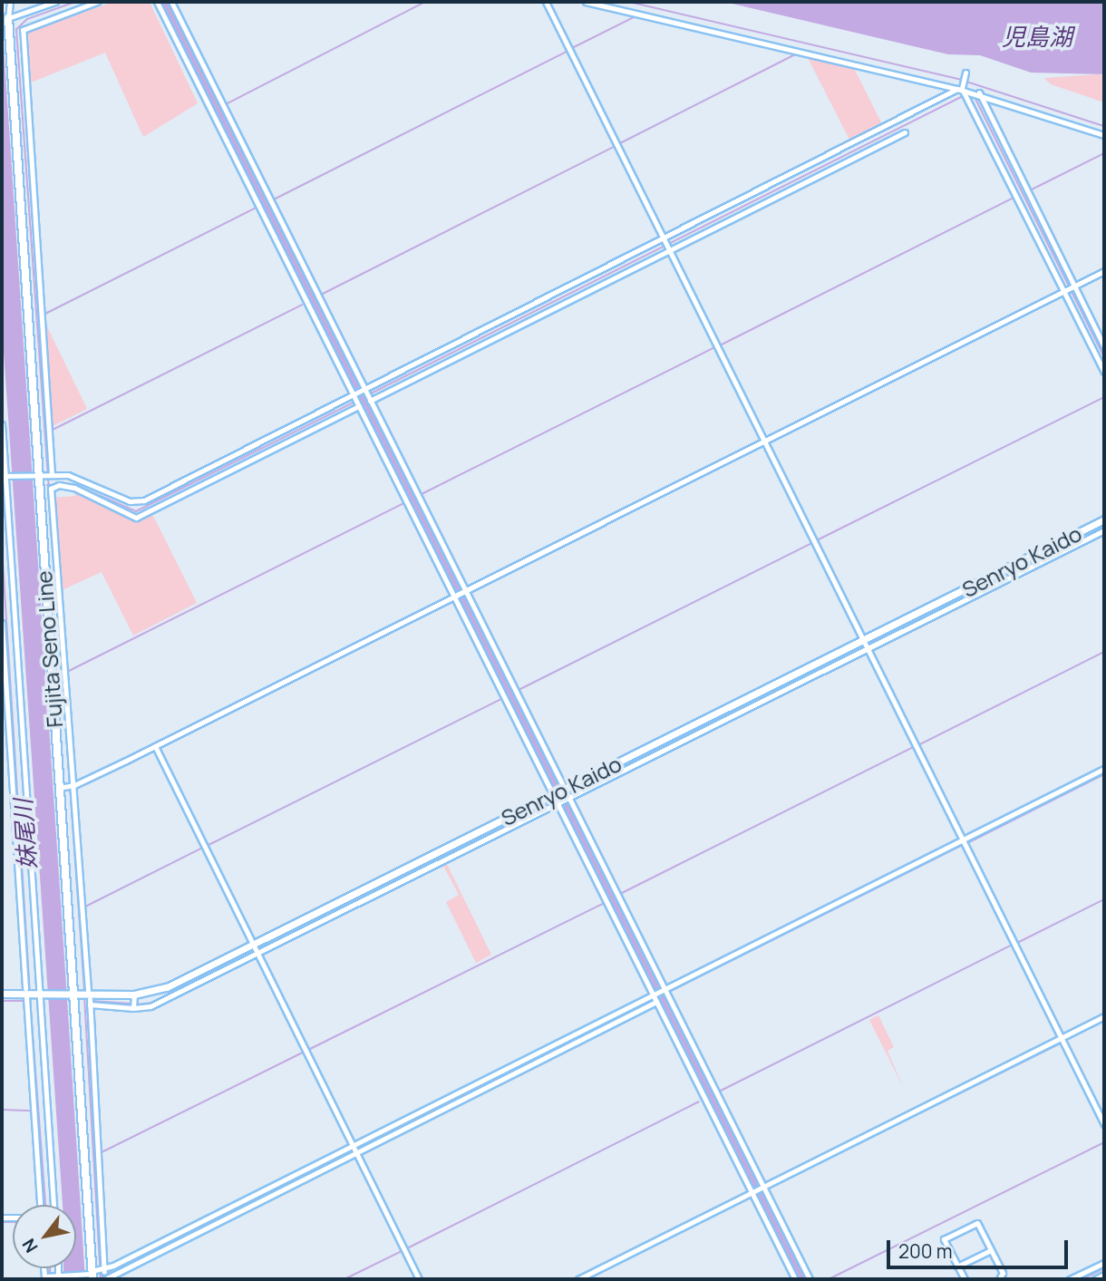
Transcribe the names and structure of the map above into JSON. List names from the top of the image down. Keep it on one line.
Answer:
{"streets":{"main road":["Fujita Seno Line"],"street":["Senryo Kaido"]},"crossings":[["Senryo Kaido","Fujita Seno Line"]],"water":["児島湖","妹尾川"],"scale_bar":"200 m","north":"bottom left"}
